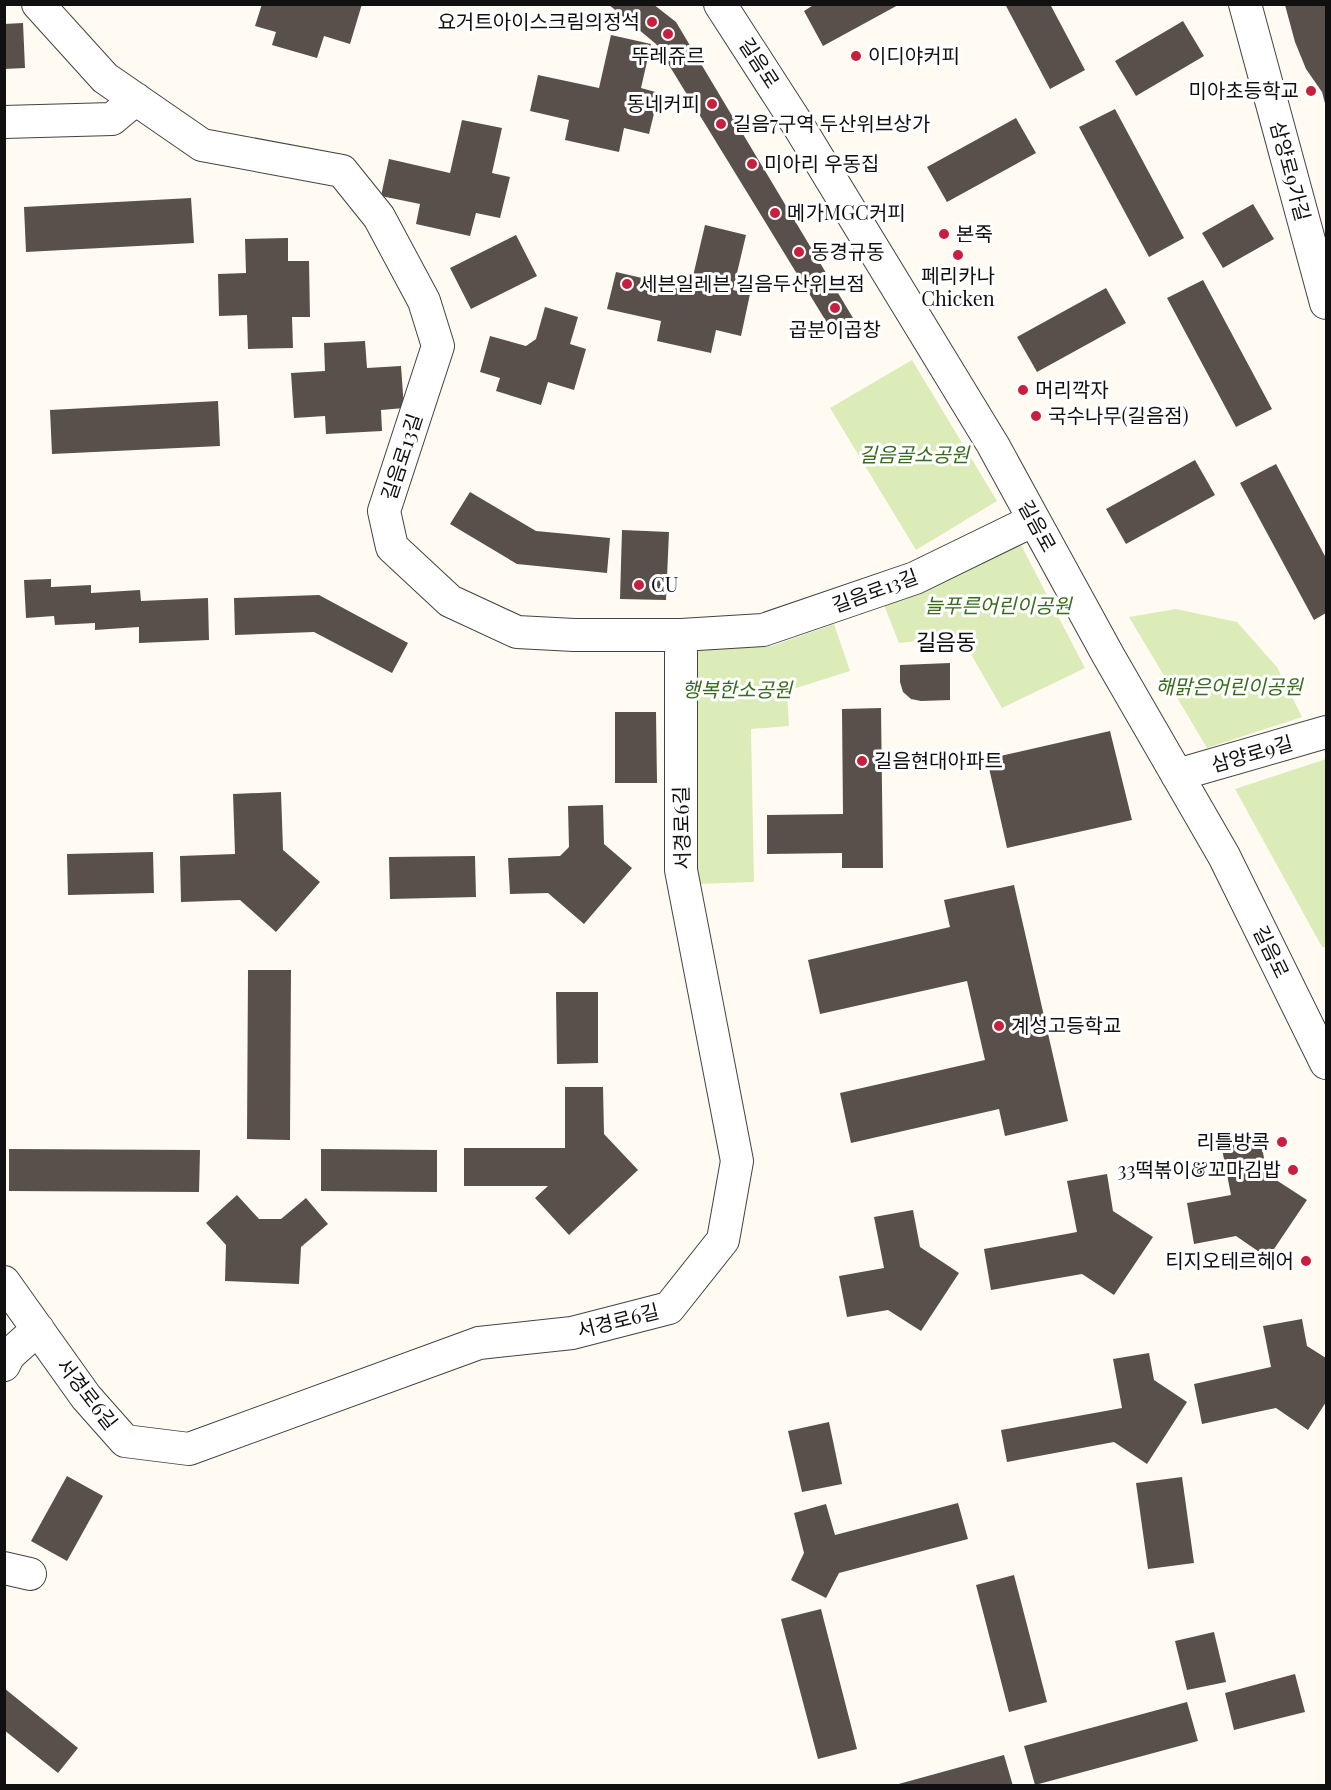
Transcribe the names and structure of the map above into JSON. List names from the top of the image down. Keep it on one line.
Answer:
{"streets":{"street":["길음로","삼양로9가길","길음로13길","삼양로9길","서경로6길"]},"crossings":[["길음로","길음로13길"],["길음로","삼양로9길"],["길음로13길","서경로6길"]],"districts":["길음동"],"parks":["길음골소공원","늘푸른어린이공원","해맑은어린이공원","행복한소공원"],"places":["요거트아이스크림의정석","뚜레쥬르","이디야커피","미아초등학교","동네커피","길음7구역 두산위브상가","미아리 우동집","메가MGC커피","본죽","동경규동","페리카나 Chicken","세븐일레븐 길음두산위브점","곱분이곱창","머리깍자","국수나무(길음점)","CU","길음현대아파트","계성고등학교","리틀방콕","33떡볶이&꼬마김밥","티지오테르헤어"]}
